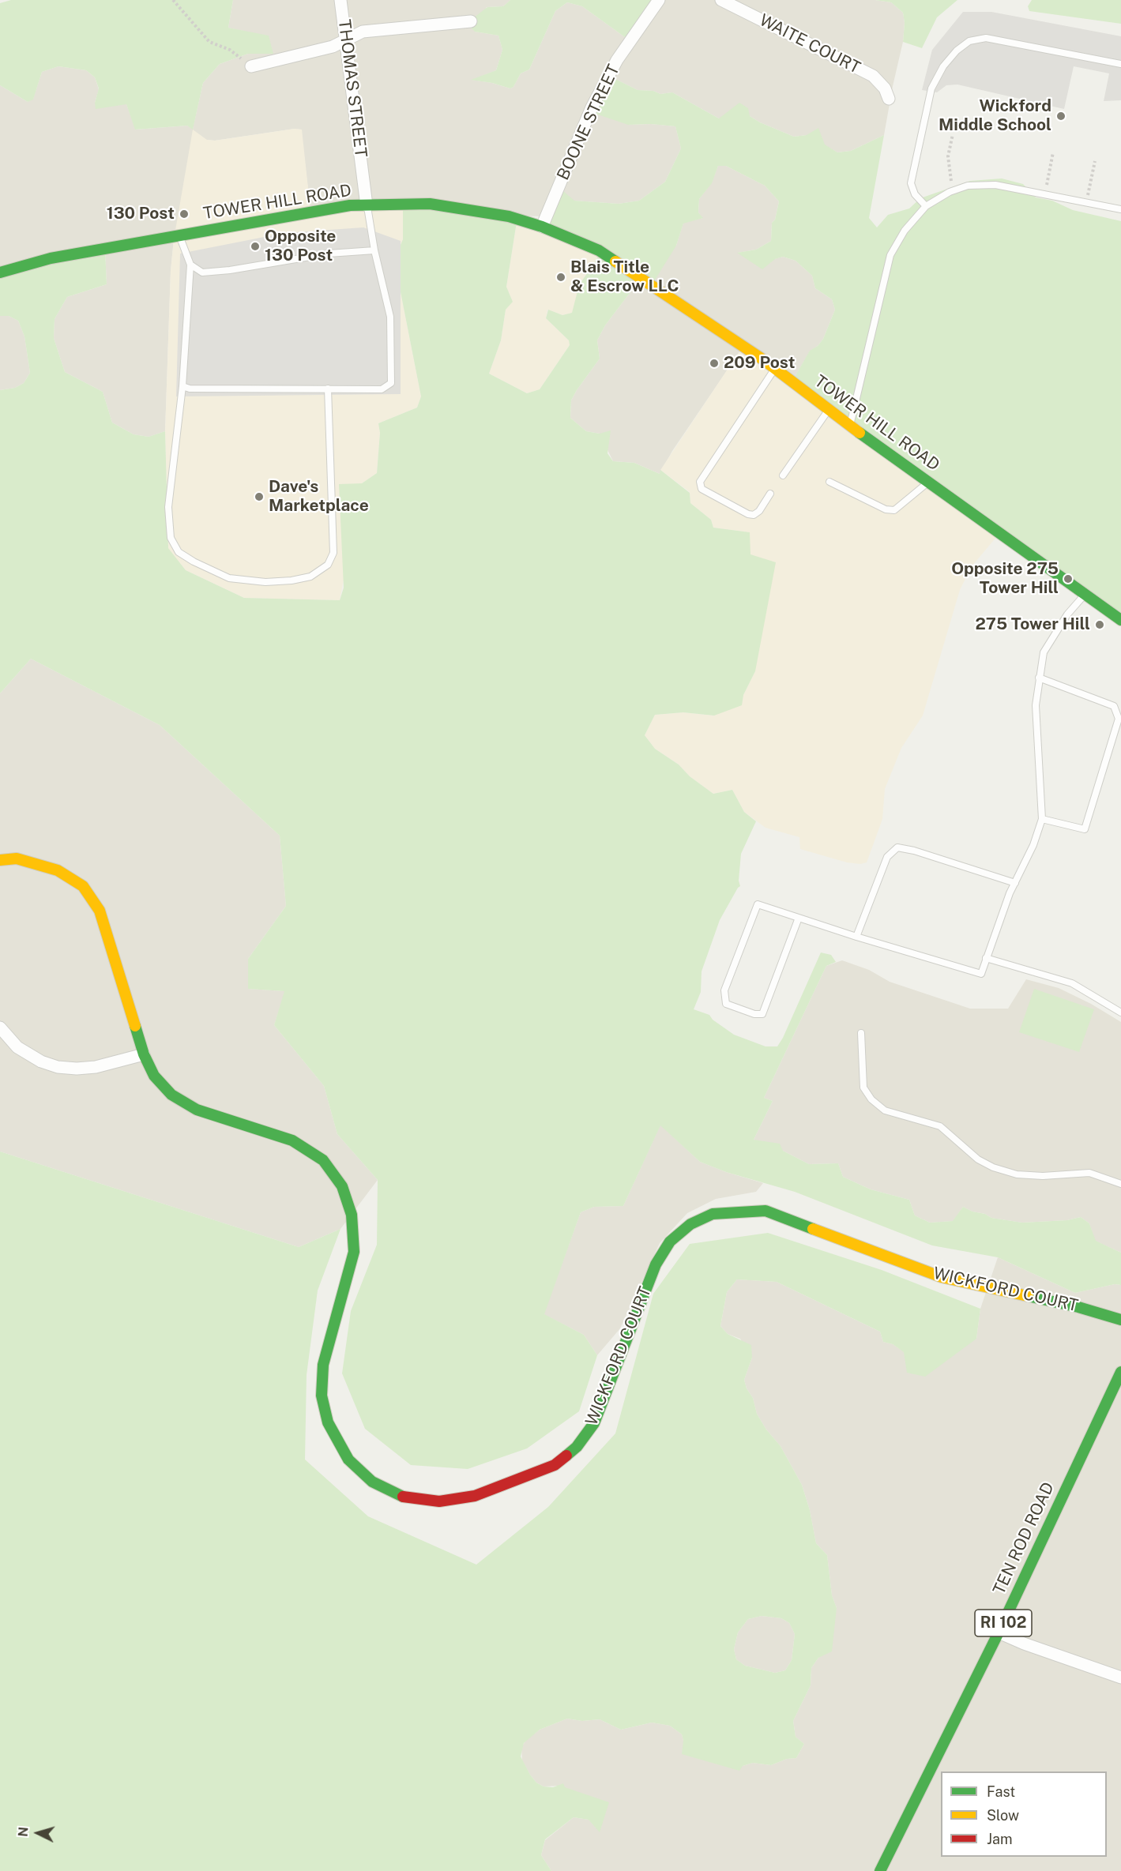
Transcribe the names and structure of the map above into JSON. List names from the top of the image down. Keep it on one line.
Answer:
{"streets":{"main road":["TOWER HILL ROAD","WICKFORD COURT","TEN ROD ROAD","RI 102"],"street":["WAITE COURT","THOMAS STREET","BOONE STREET"]},"crossings":[["THOMAS STREET","TOWER HILL ROAD"],["BOONE STREET","TOWER HILL ROAD"]],"places":["Wickford Middle School","130 Post","Opposite 130 Post","Blais Title & Escrow LLC","209 Post","Dave's Marketplace","Opposite 275 Tower Hill","275 Tower Hill"],"legend":["Fast","Slow","Jam"],"north":"left"}
